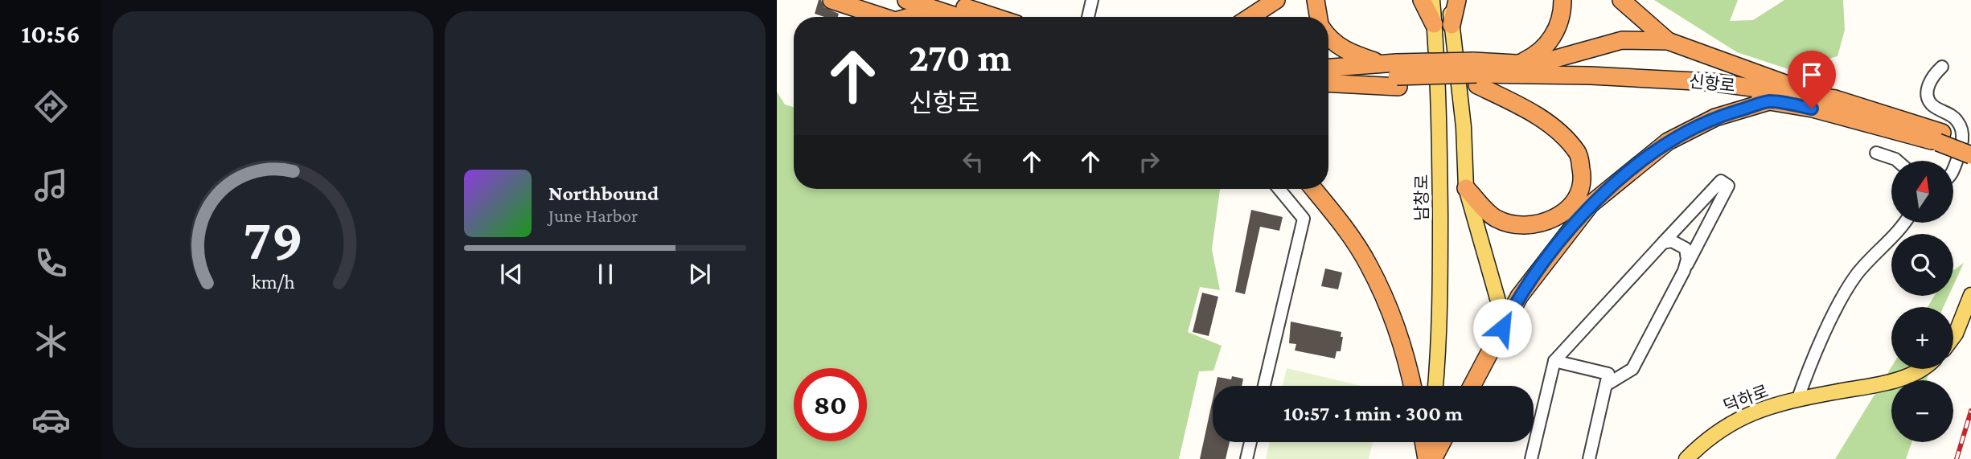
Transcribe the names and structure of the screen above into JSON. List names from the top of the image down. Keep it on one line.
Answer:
{"streets":{"highway":["신항로"],"main road":["남창로","덕하로"]},"north":"top","page":{"tabs":"10:56","turn":["270 m","신항로"],"map_buttons":["+","−"],"song":["Northbound","June Harbor"],"limit":"80","trip":"10:57 · 1 min · 300 m","gauge":["79","km/h"]}}
